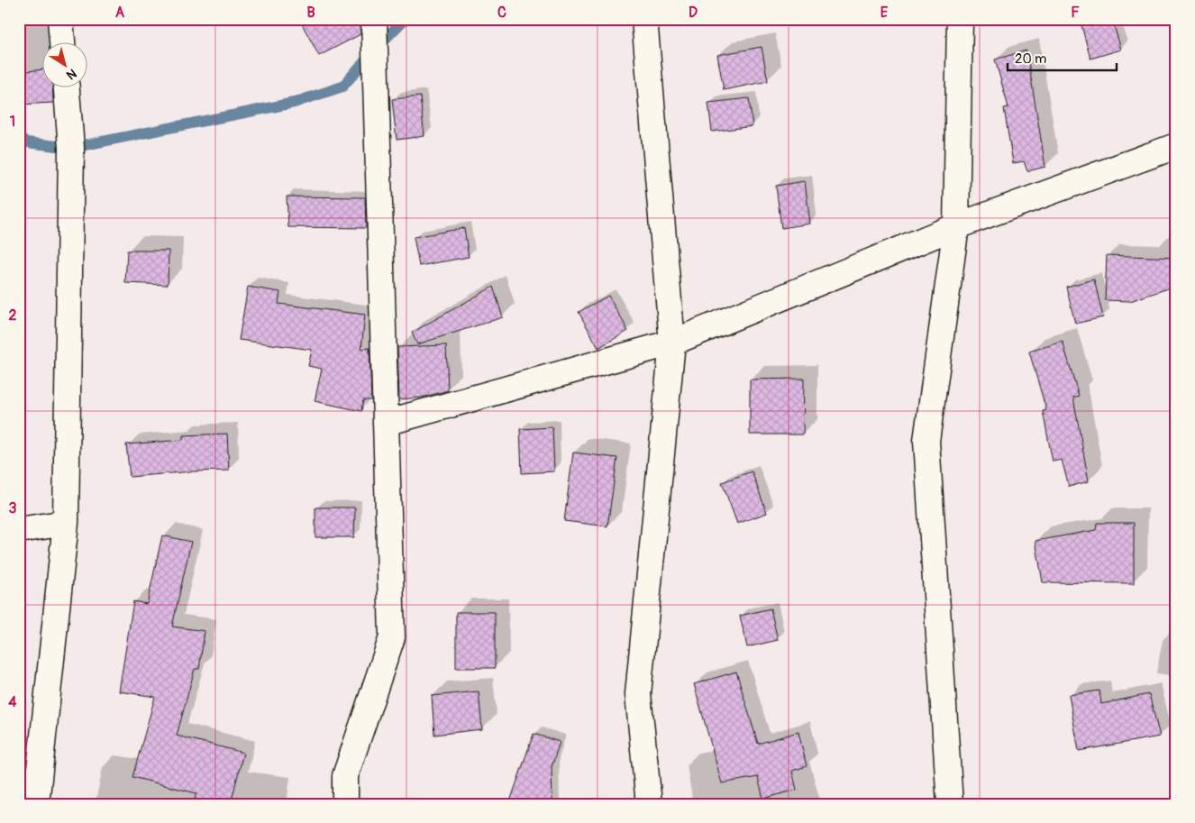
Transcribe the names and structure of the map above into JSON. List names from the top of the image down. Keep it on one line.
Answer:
{"scale_bar":"20 m","north":"bottom right","grid":{"columns":["A","B","C","D","E","F"],"rows":["1","2","3","4"]}}
